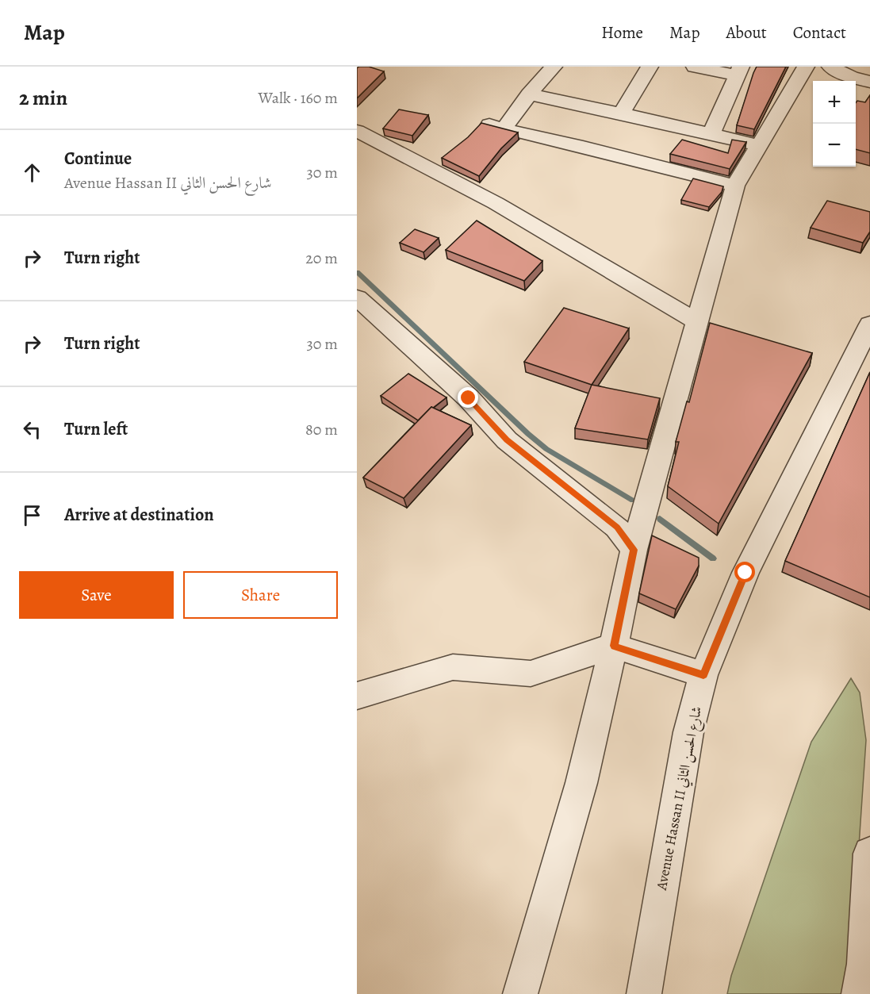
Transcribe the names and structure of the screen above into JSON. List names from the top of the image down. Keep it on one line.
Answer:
{"streets":{"street":["Avenue Hassan II شارع الحسن الثاني"]},"page":{"header":"Map","nav":["Home","Map","About","Contact"],"heading":["2 min","Walk · 160 m"],"map_buttons":["+","−"],"list":[["Continue","Avenue Hassan II شارع الحسن الثاني","30 m"],["Turn right","20 m"],["Turn right","30 m"],["Turn left","80 m"],"Arrive at destination"],"buttons":["Save","Share"]}}
